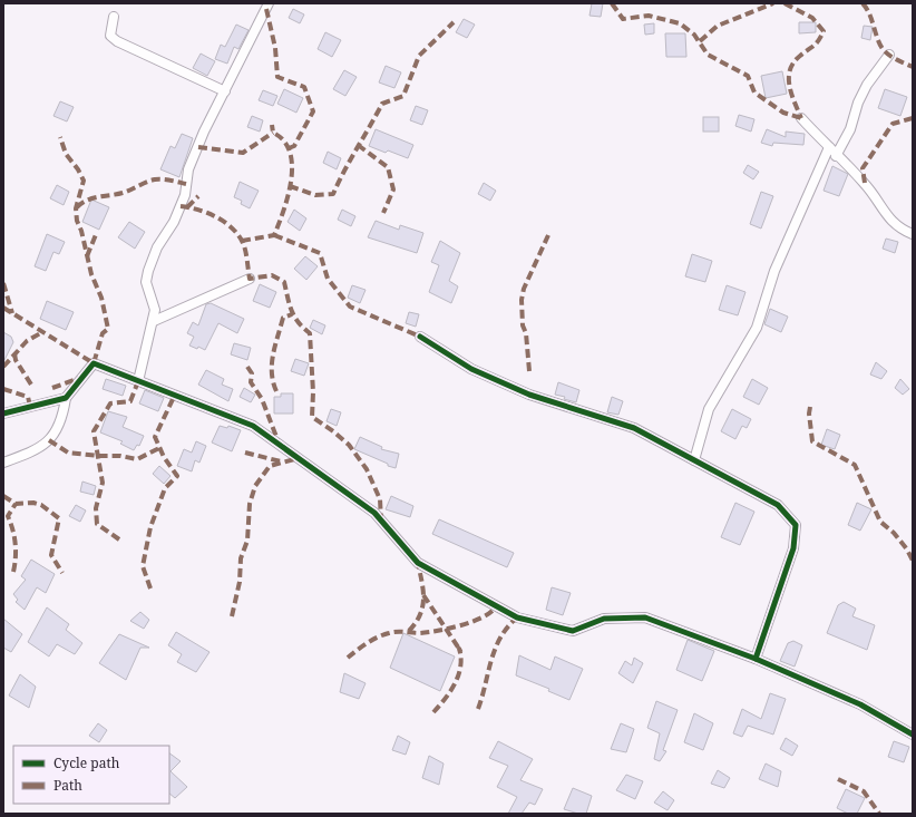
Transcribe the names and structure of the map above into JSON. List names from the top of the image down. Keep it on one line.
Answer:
{"legend":["Cycle path","Path"]}
